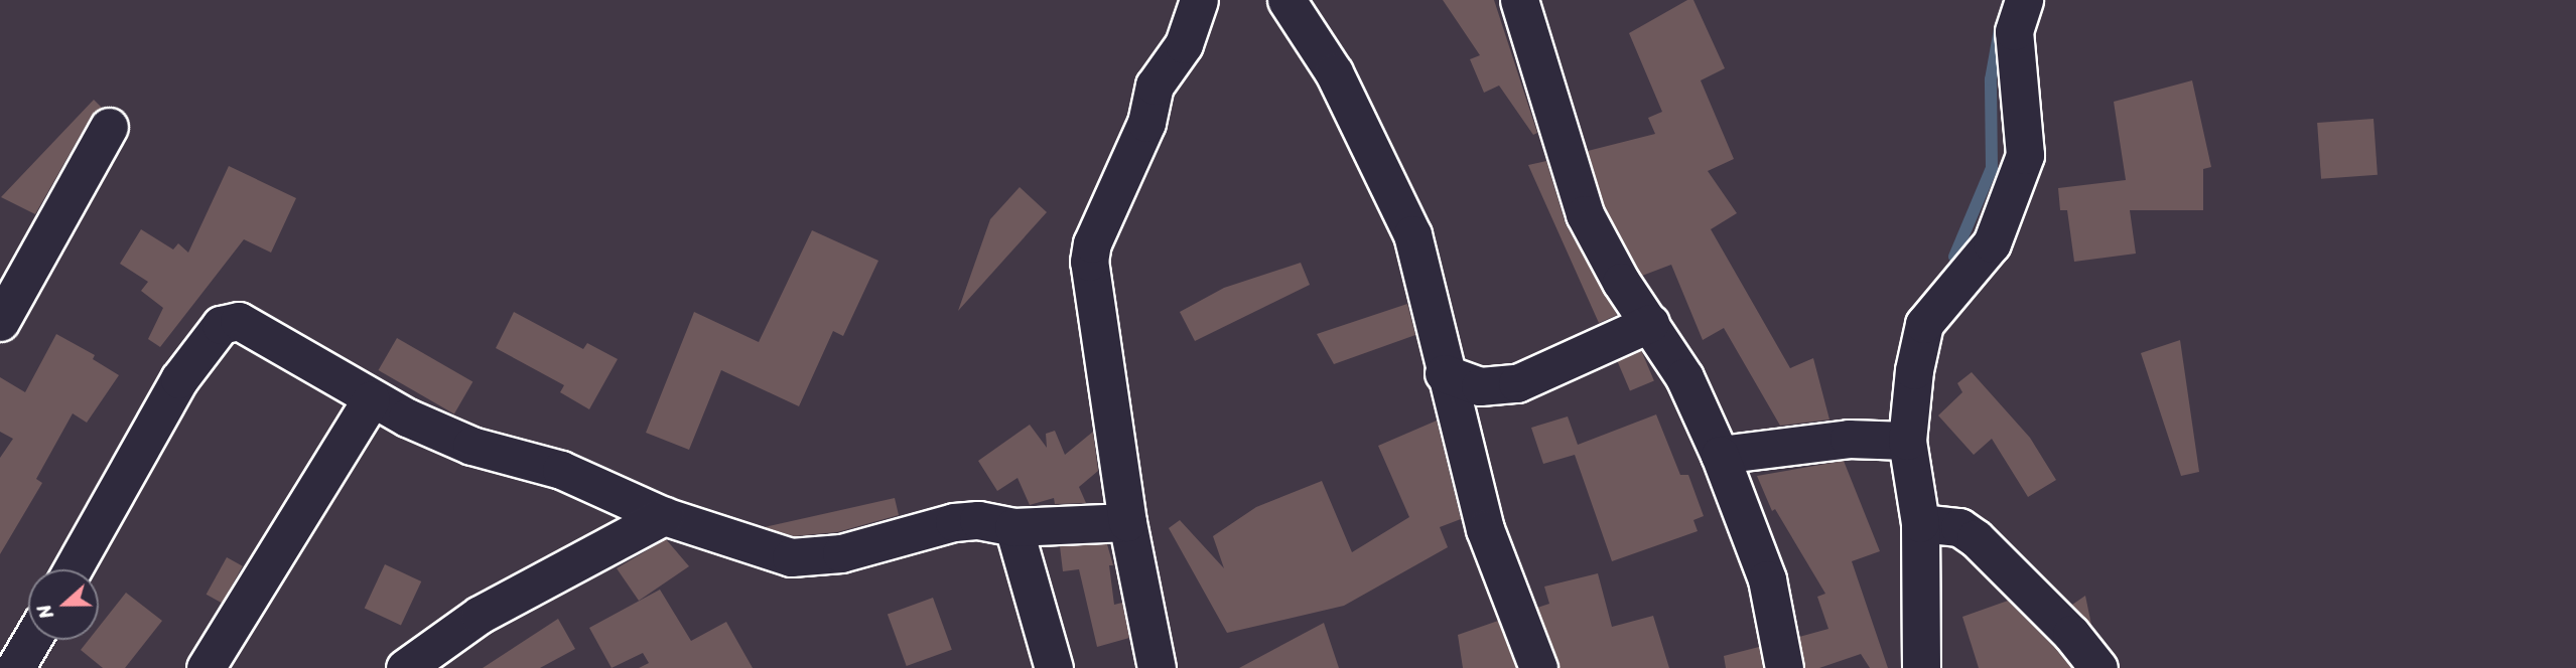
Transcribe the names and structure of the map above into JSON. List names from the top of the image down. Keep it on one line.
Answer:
{"north":"left"}
